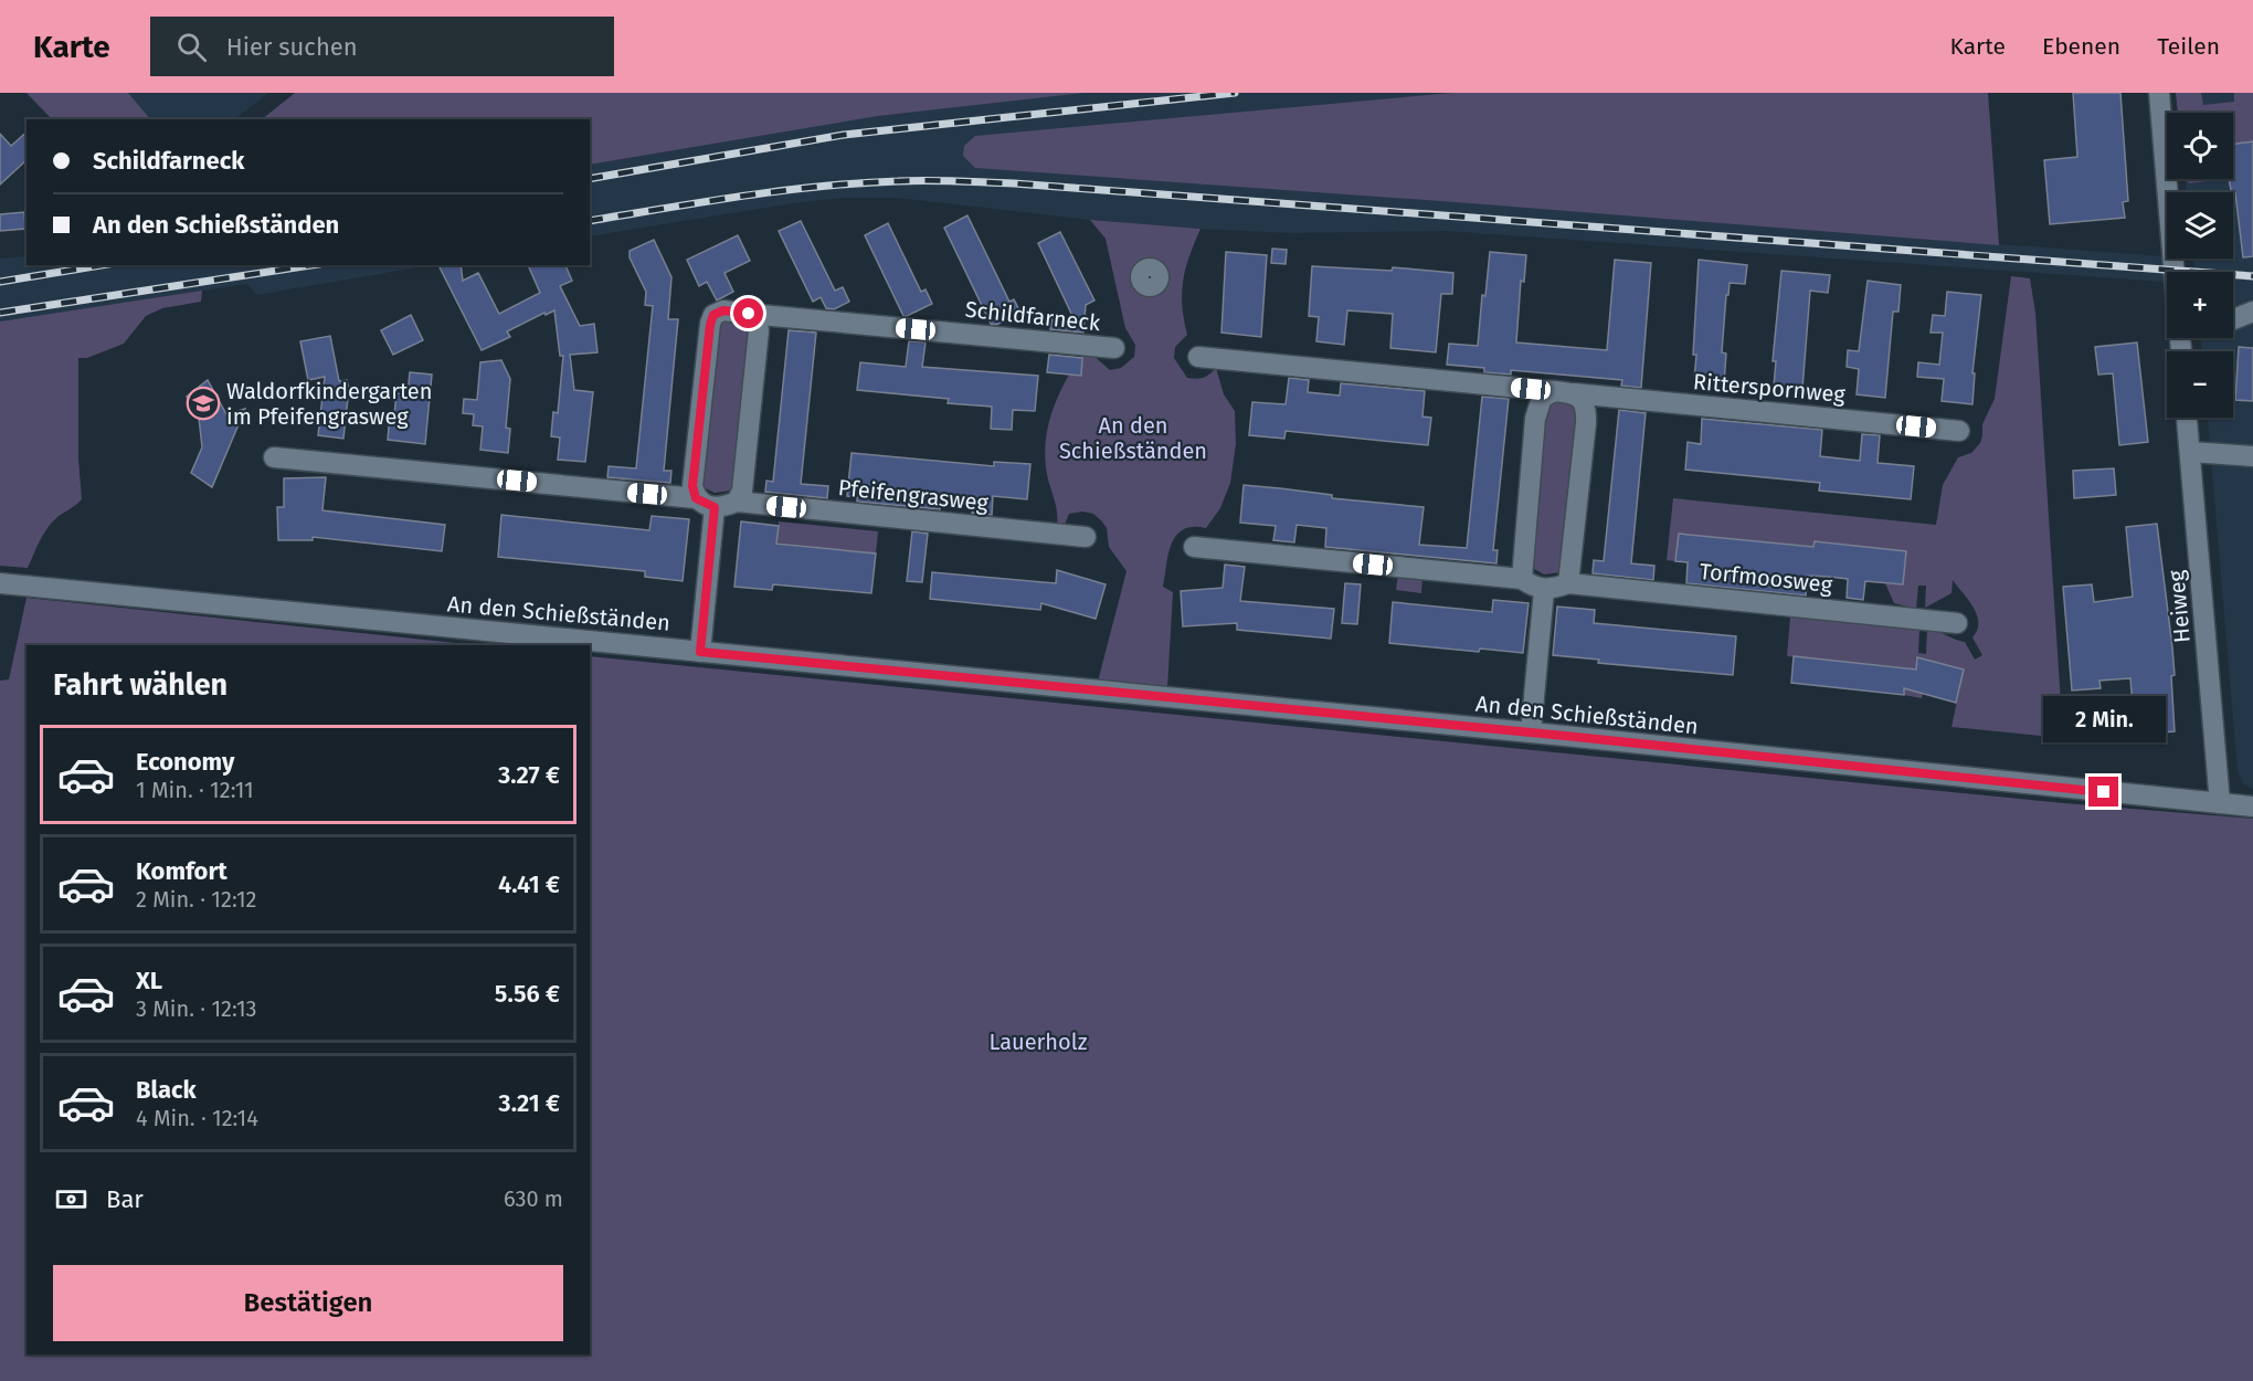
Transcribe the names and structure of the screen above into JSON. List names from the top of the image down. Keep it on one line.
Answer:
{"streets":{"street":["Schildfarneck","Ritterspornweg","Pfeifengrasweg","Torfmoosweg","Heiweg","An den Schießständen"]},"crossings":[["Heiweg","An den Schießständen"]],"parks":["An den Schießständen","Lauerholz"],"places":{"school or university":["Waldorfkindergarten im Pfeifengrasweg"]},"page":{"header":"Karte","search":"Hier suchen","nav":["Karte","Ebenen","Teilen"],"map_buttons":["+","−"],"banner":["Schildfarneck","An den Schießständen"],"heading":"Fahrt wählen","bubble":"2 Min.","list":[{"name":"Economy","note":"1 Min. · 12:11","value":"3.27 €"},{"name":"Komfort","note":"2 Min. · 12:12","value":"4.41 €"},{"name":"XL","note":"3 Min. · 12:13","value":"5.56 €"},{"name":"Black","note":"4 Min. · 12:14","value":"3.21 €"}],"pay":["Bar","630 m"],"buttons":"Bestätigen"}}
